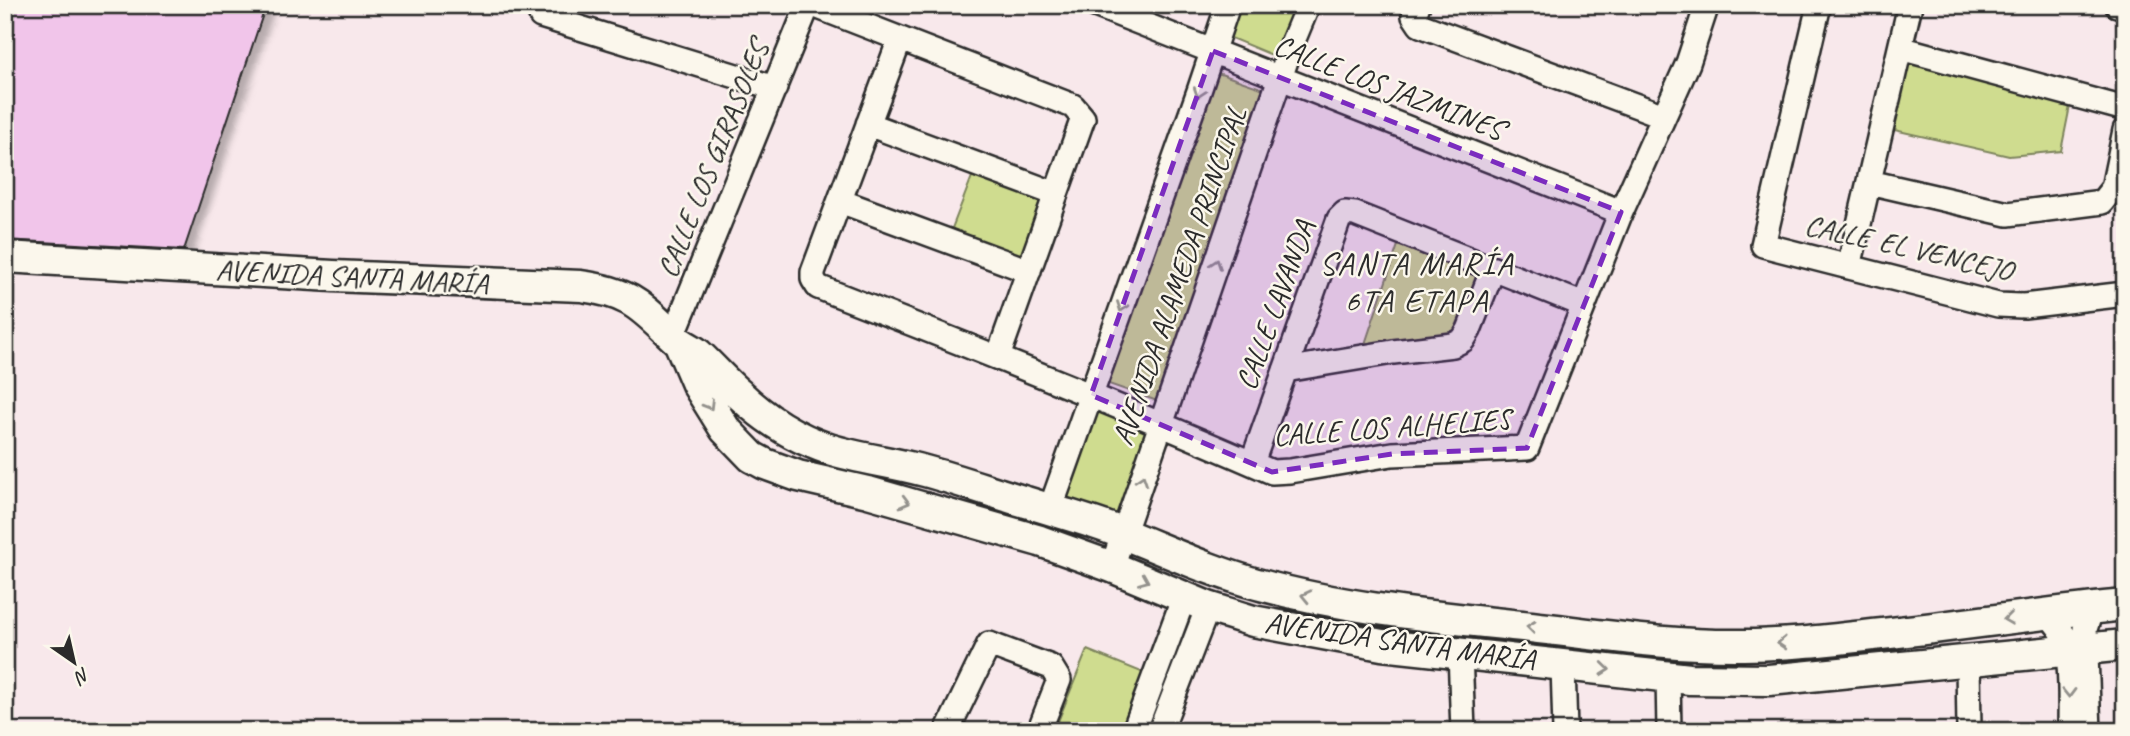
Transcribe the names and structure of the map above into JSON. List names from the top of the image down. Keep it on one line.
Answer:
{"streets":{"main road":["AVENIDA SANTA MARÍA"],"street":["CALLE LOS JAZMINES","CALLE LOS GIRASOLES","CALLE EL VENCEJO","AVENIDA ALAMEDA PRINCIPAL","CALLE LAVANDA","CALLE LOS ALHELIES"]},"crossings":[["CALLE LOS JAZMINES","AVENIDA ALAMEDA PRINCIPAL"],["CALLE LOS JAZMINES","CALLE LOS ALHELIES"],["CALLE LOS GIRASOLES","AVENIDA SANTA MARÍA"],["AVENIDA SANTA MARÍA","AVENIDA ALAMEDA PRINCIPAL"],["AVENIDA ALAMEDA PRINCIPAL","CALLE LOS ALHELIES"],["CALLE LAVANDA","CALLE LOS ALHELIES"]],"districts":["SANTA MARÍA 6TA ETAPA"],"north":"bottom right"}
